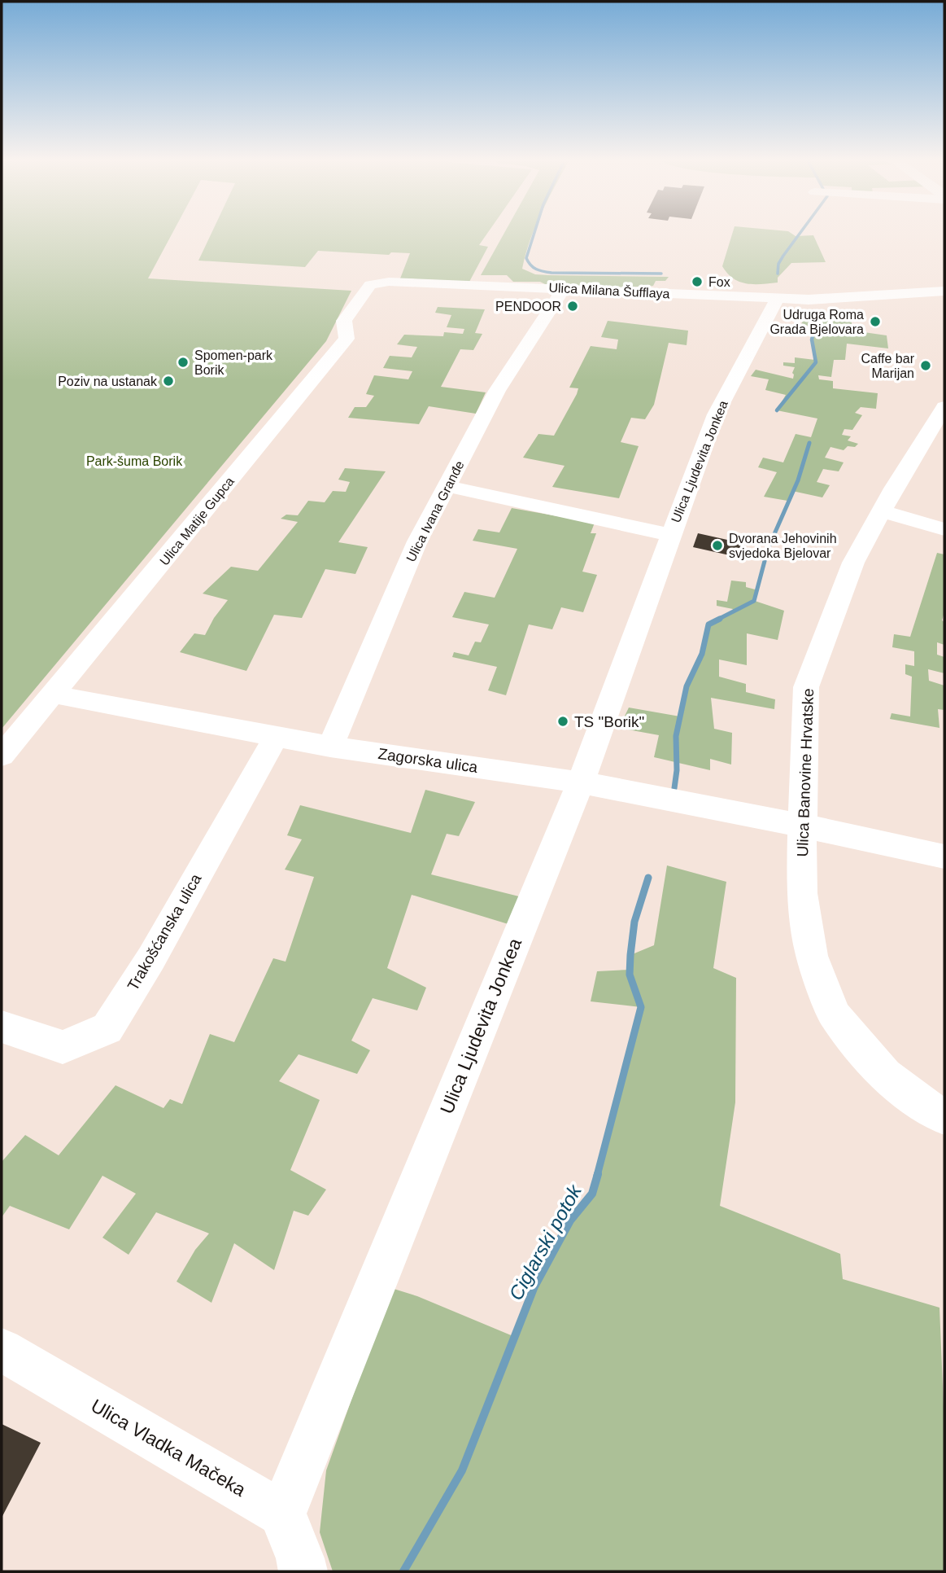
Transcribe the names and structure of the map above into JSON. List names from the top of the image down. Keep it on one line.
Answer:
{"streets":{"street":["Ulica Milana Šufflaya","Ulica Ljudevita Jonkea","Ulica Ivana Granđe","Ulica Matije Gupca","Zagorska ulica","Ulica Banovine Hrvatske","Trakošćanska ulica","Ulica Vladka Mačeka"]},"crossings":[["Ulica Milana Šufflaya","Ulica Ljudevita Jonkea"],["Ulica Milana Šufflaya","Ulica Ivana Granđe"],["Ulica Milana Šufflaya","Ulica Matije Gupca"],["Ulica Ljudevita Jonkea","Ulica Ivana Granđe"],["Ulica Ljudevita Jonkea","Zagorska ulica"],["Ulica Ljudevita Jonkea","Ulica Vladka Mačeka"],["Ulica Ivana Granđe","Zagorska ulica"],["Ulica Matije Gupca","Zagorska ulica"],["Zagorska ulica","Ulica Banovine Hrvatske"],["Zagorska ulica","Trakošćanska ulica"]],"water":["Ciglarski potok"],"parks":["Park-šuma Borik"],"places":["Fox","PENDOOR","Udruga Roma Grada Bjelovara","Spomen-park Borik","Caffe bar Marijan","Poziv na ustanak","Dvorana Jehovinih svjedoka Bjelovar","TS \"Borik\""]}
